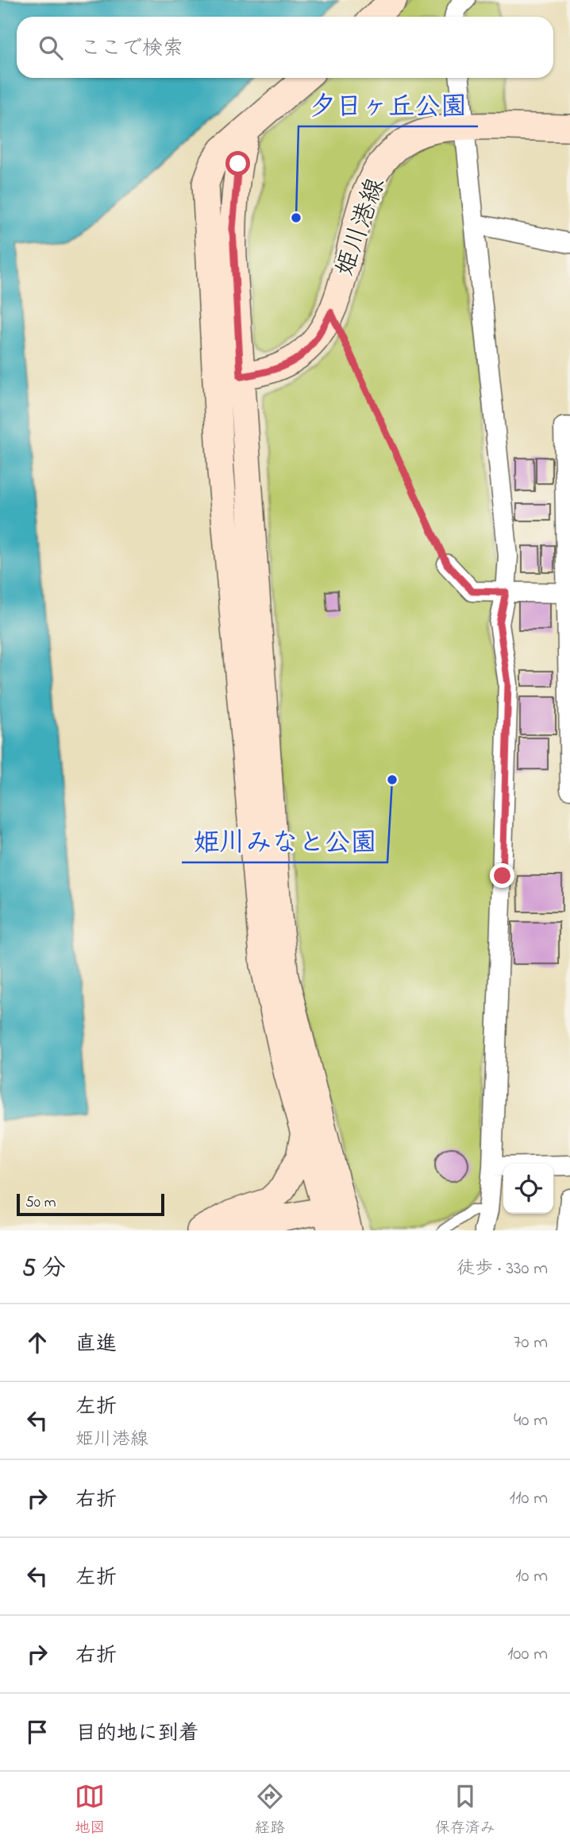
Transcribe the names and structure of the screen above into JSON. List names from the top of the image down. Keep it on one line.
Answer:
{"streets":{"street":["姫川港線"]},"places":["夕日ヶ丘公園","姫川みなと公園"],"scale_bar":"50 m","page":{"search":"ここで検索","scale":"50 m","heading":["5 分","徒歩 · 330 m"],"list":[["直進","70 m"],["左折","姫川港線","40 m"],["右折","110 m"],["左折","10 m"],["右折","100 m"],"目的地に到着"],"nav":["地図","経路","保存済み"]}}
